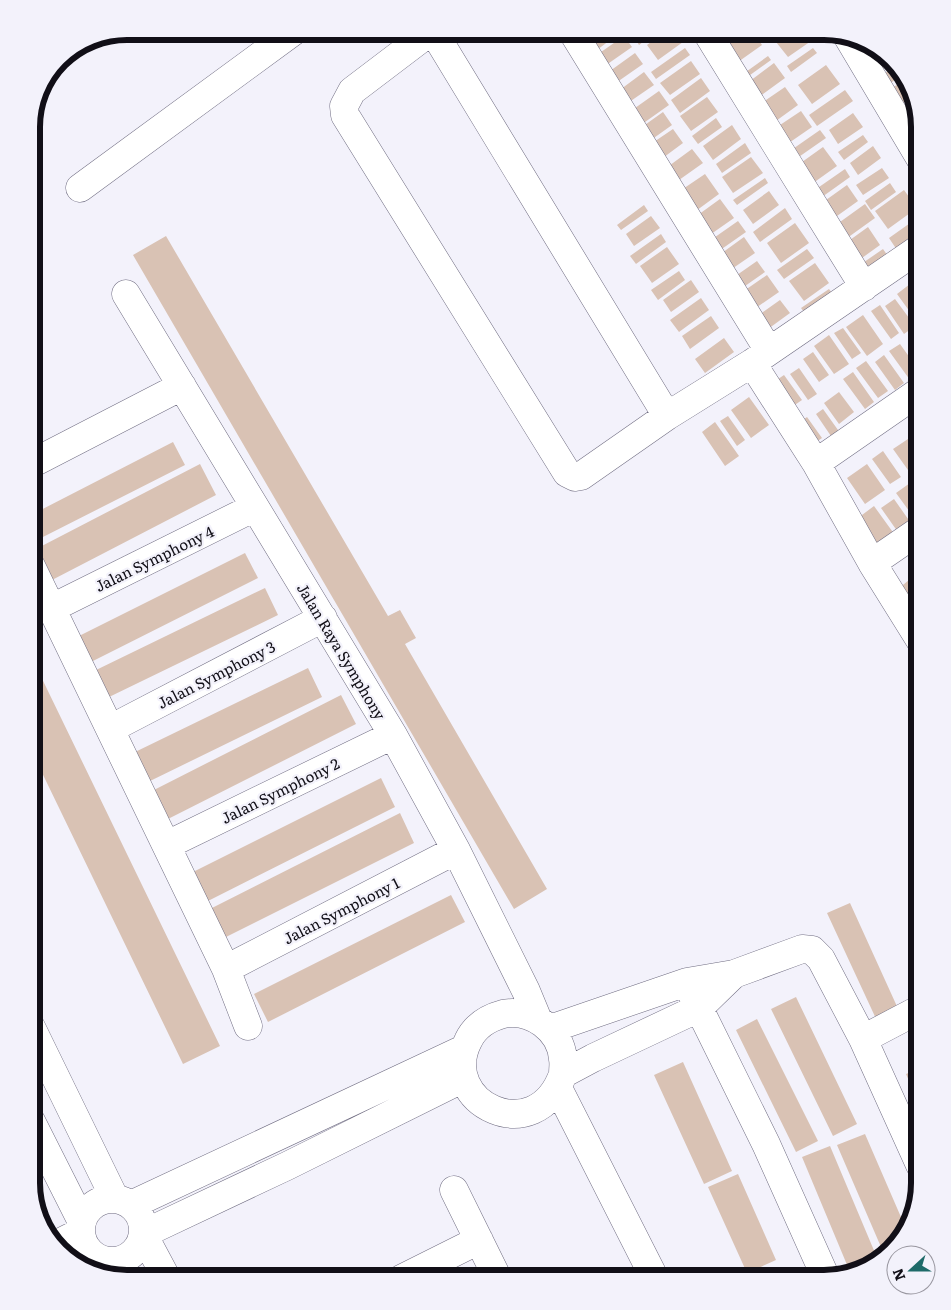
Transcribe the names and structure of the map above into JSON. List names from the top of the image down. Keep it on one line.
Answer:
{"streets":{"street":["Jalan Symphony 4","Jalan Raya Symphony","Jalan Symphony 3","Jalan Symphony 2","Jalan Symphony 1"]},"crossings":[["Jalan Symphony 4","Jalan Raya Symphony"],["Jalan Raya Symphony","Jalan Symphony 3"],["Jalan Raya Symphony","Jalan Symphony 2"],["Jalan Raya Symphony","Jalan Symphony 1"]],"north":"left"}
